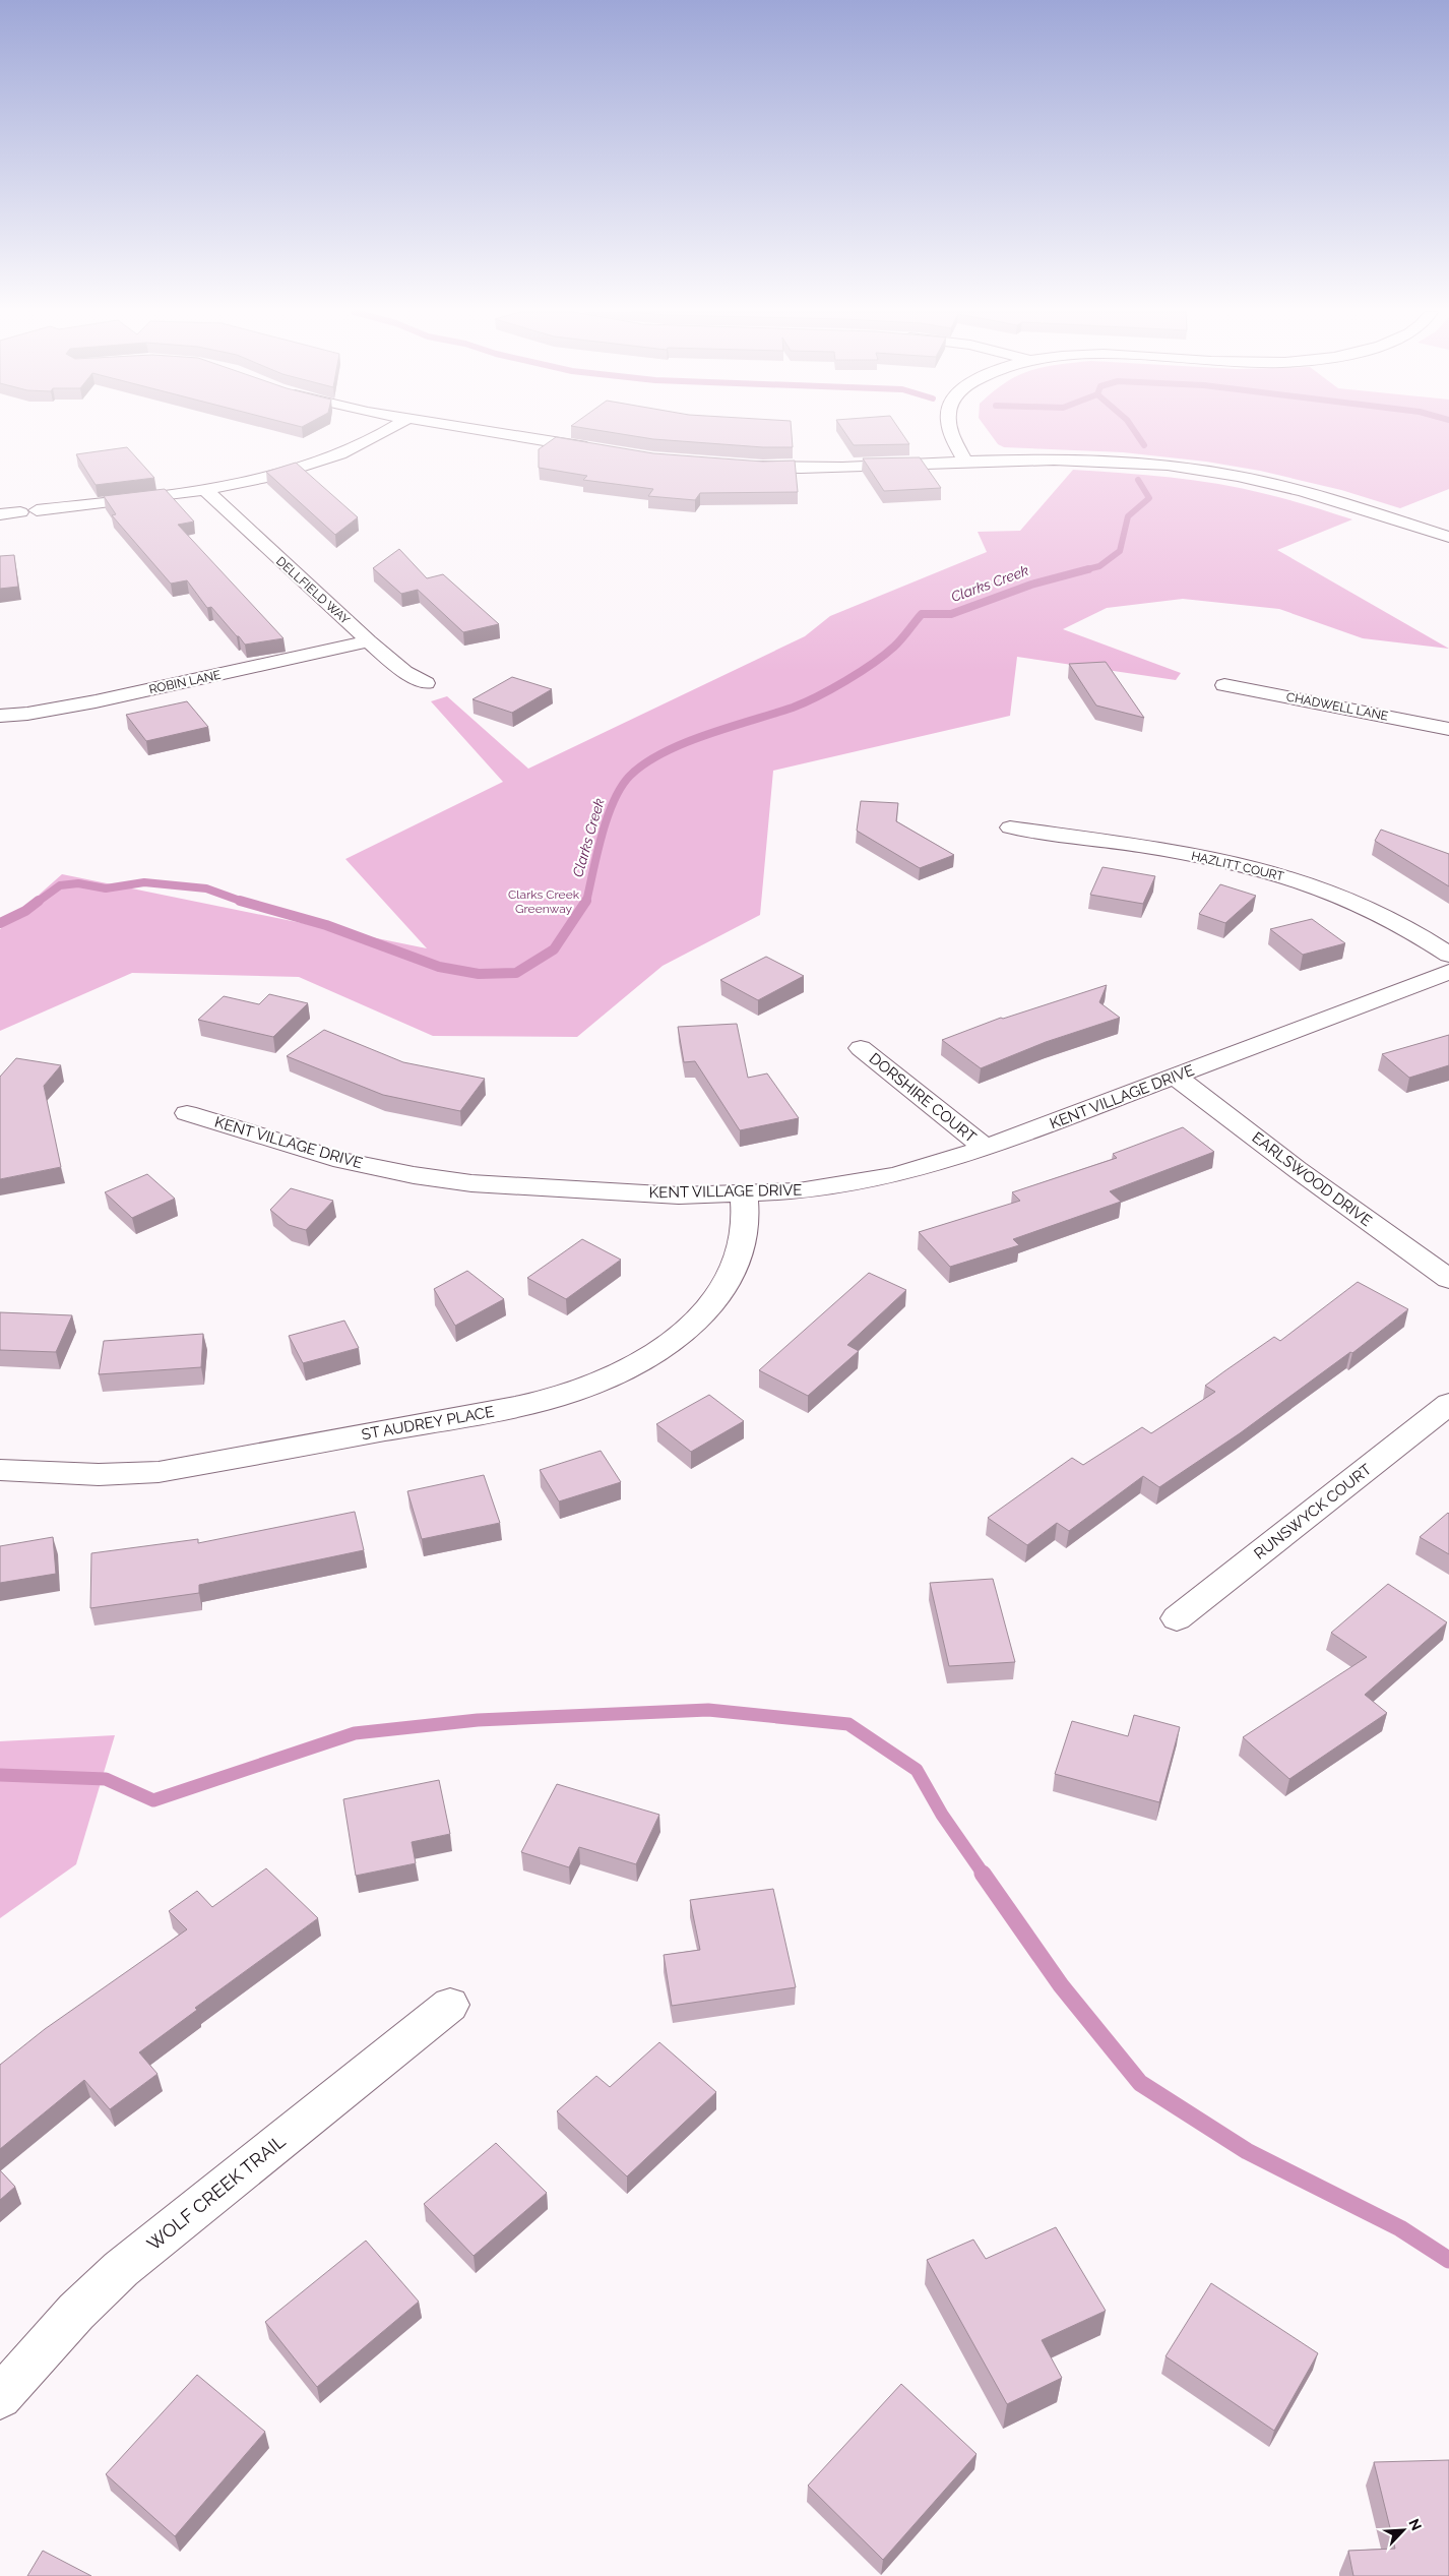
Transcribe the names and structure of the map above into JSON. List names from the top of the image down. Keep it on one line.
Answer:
{"streets":{"street":["DELLFIELD WAY","ROBIN LANE","CHADWELL LANE","HAZLITT COURT","KENT VILLAGE DRIVE","DORSHIRE COURT","EARLSWOOD DRIVE","ST AUDREY PLACE","RUNSWYCK COURT","WOLF CREEK TRAIL"]},"crossings":[["DELLFIELD WAY","ROBIN LANE"],["KENT VILLAGE DRIVE","DORSHIRE COURT"],["KENT VILLAGE DRIVE","EARLSWOOD DRIVE"],["KENT VILLAGE DRIVE","ST AUDREY PLACE"]],"water":["Clarks Creek"],"parks":["Clarks Creek Greenway"],"north":"top right"}
